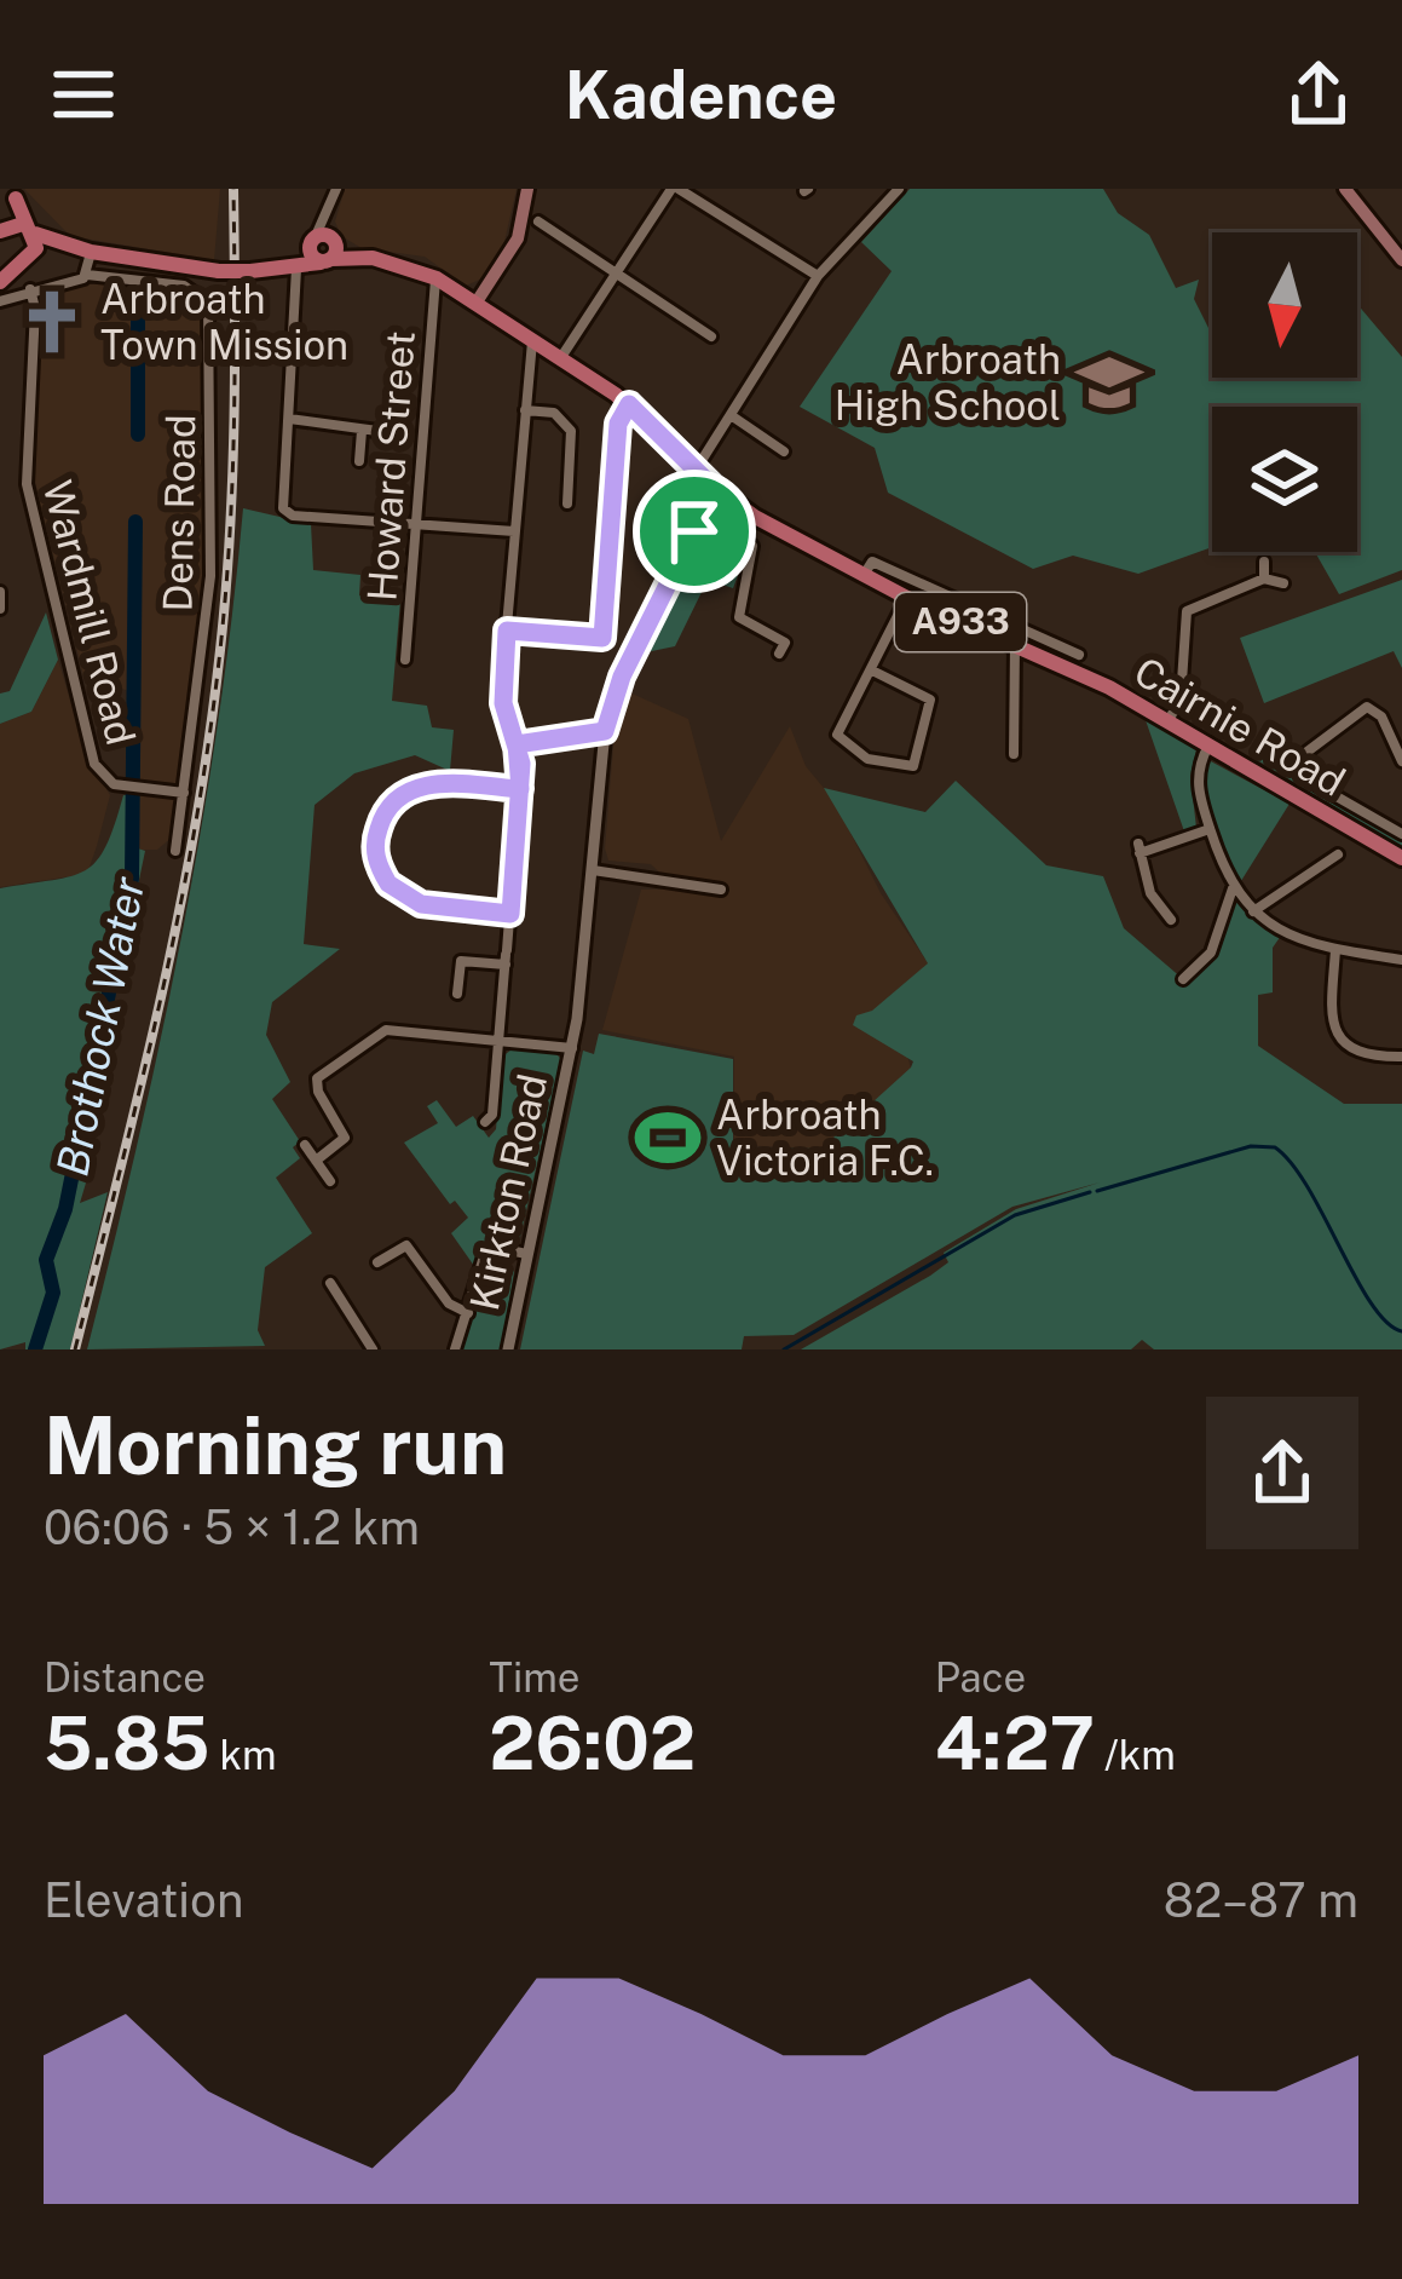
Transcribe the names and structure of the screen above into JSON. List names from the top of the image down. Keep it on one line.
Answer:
{"streets":{"main road":["A933","Cairnie Road"],"street":["Howard Street","Dens Road","Wardmill Road","Kirkton Road"]},"crossings":[["Howard Street","A933"],["Dens Road","Wardmill Road"],["A933","Cairnie Road"],["Cairnie Road","Kirkton Road"]],"water":["Brothock Water"],"places":{"church":["Arbroath Town Mission"],"school or university":["Arbroath High School"],"sports":["Arbroath Victoria F.C."]},"north":"bottom","page":{"header":"Kadence","heading":["Morning run","06:06 · 5 × 1.2 km"],"stats":[["Distance","5.85 km"],["Time","26:02"],["Pace","4:27 /km"]],"chart":["Elevation","82–87 m"]}}
